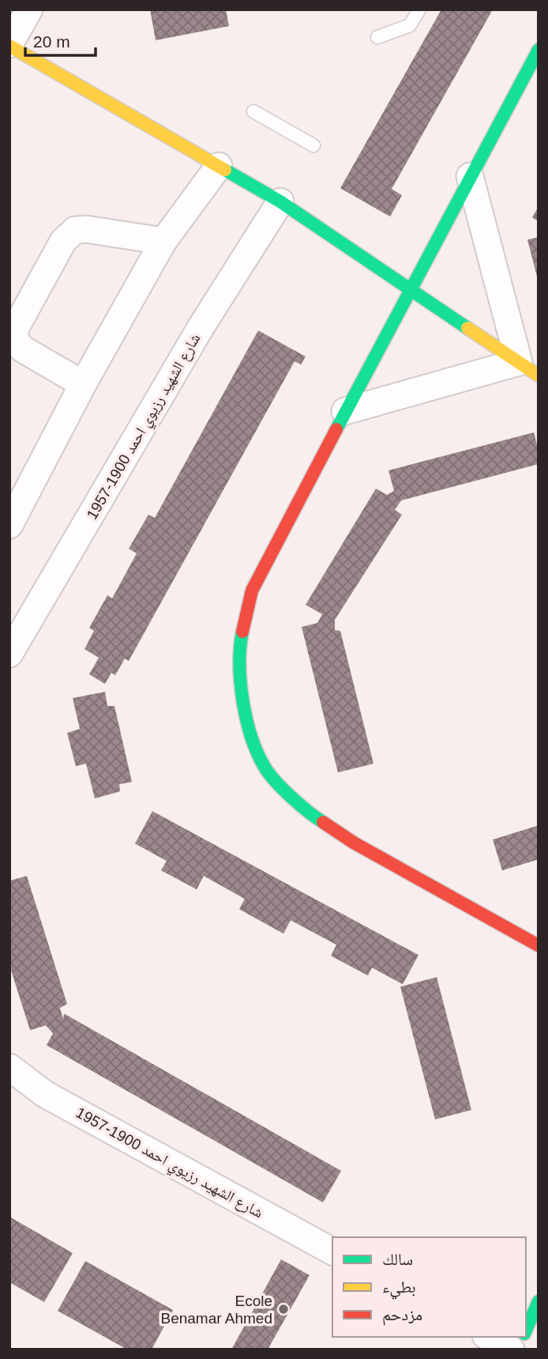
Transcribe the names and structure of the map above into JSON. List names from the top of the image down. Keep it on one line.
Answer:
{"streets":{"street":["شارع الشهيد رزيوي احمد 1900-1957"]},"places":["Ecole Benamar Ahmed"],"legend":["سالك","بطيء","مزدحم"],"scale_bar":"20 m"}
